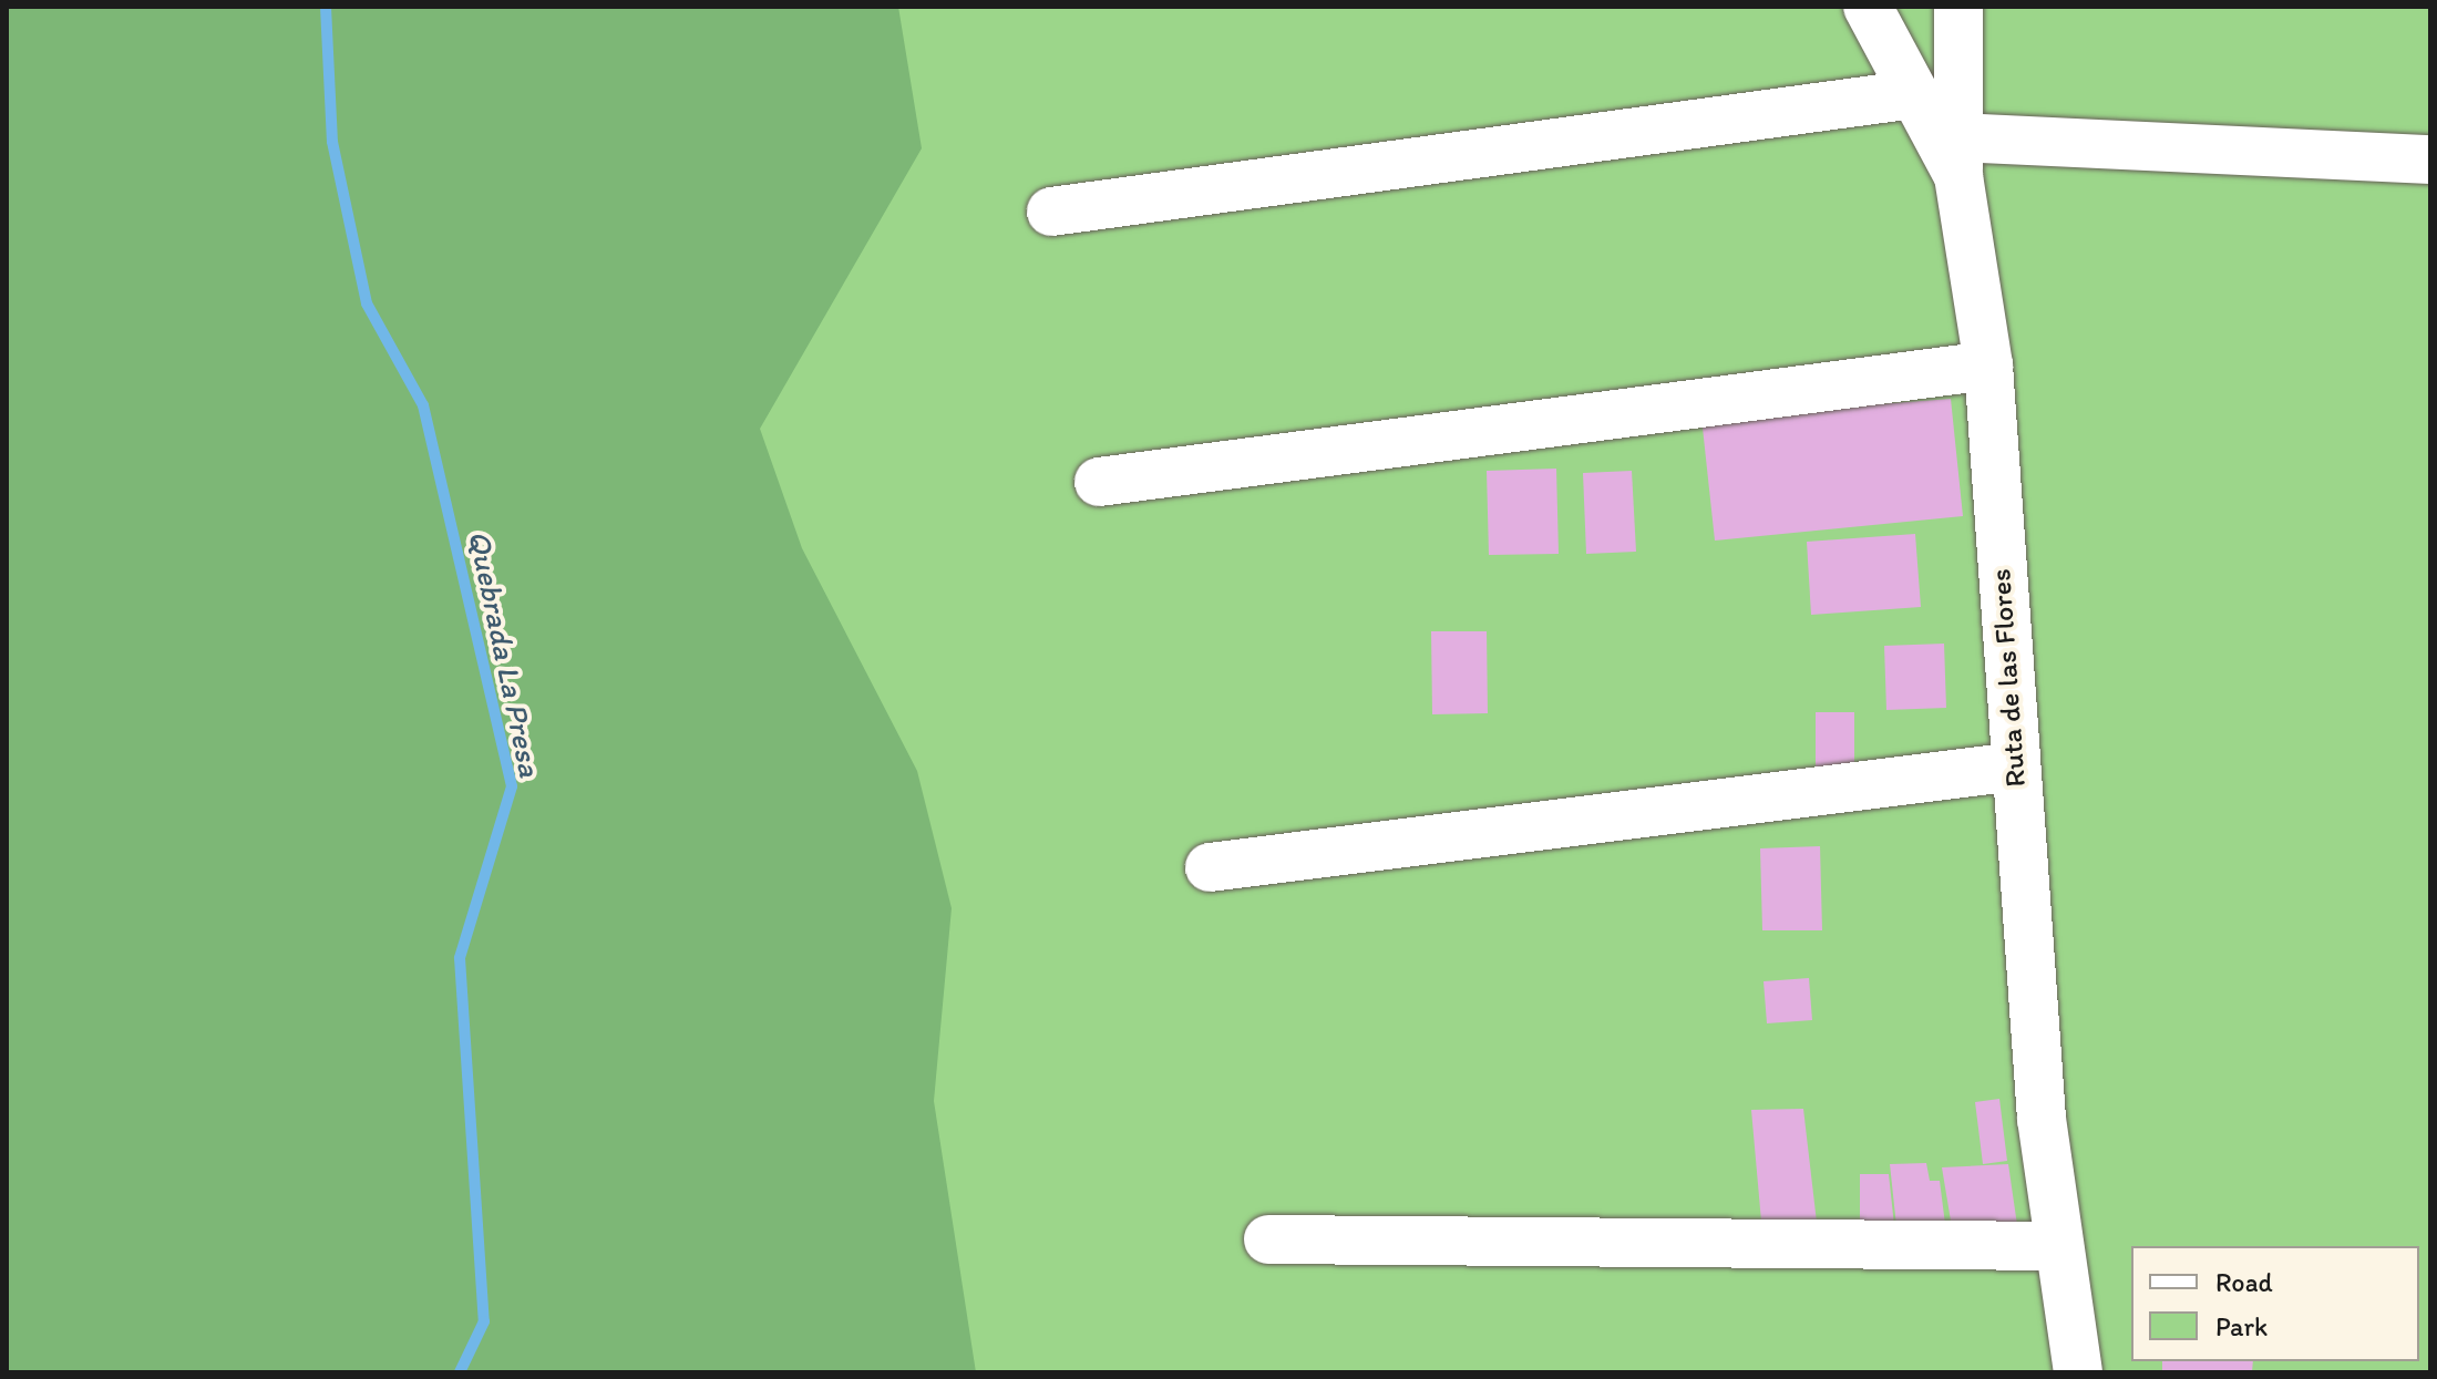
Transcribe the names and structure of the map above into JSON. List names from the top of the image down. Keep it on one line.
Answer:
{"streets":{"street":["Ruta de las Flores"]},"water":["Quebrada La Presa"],"legend":["Road","Park"]}
